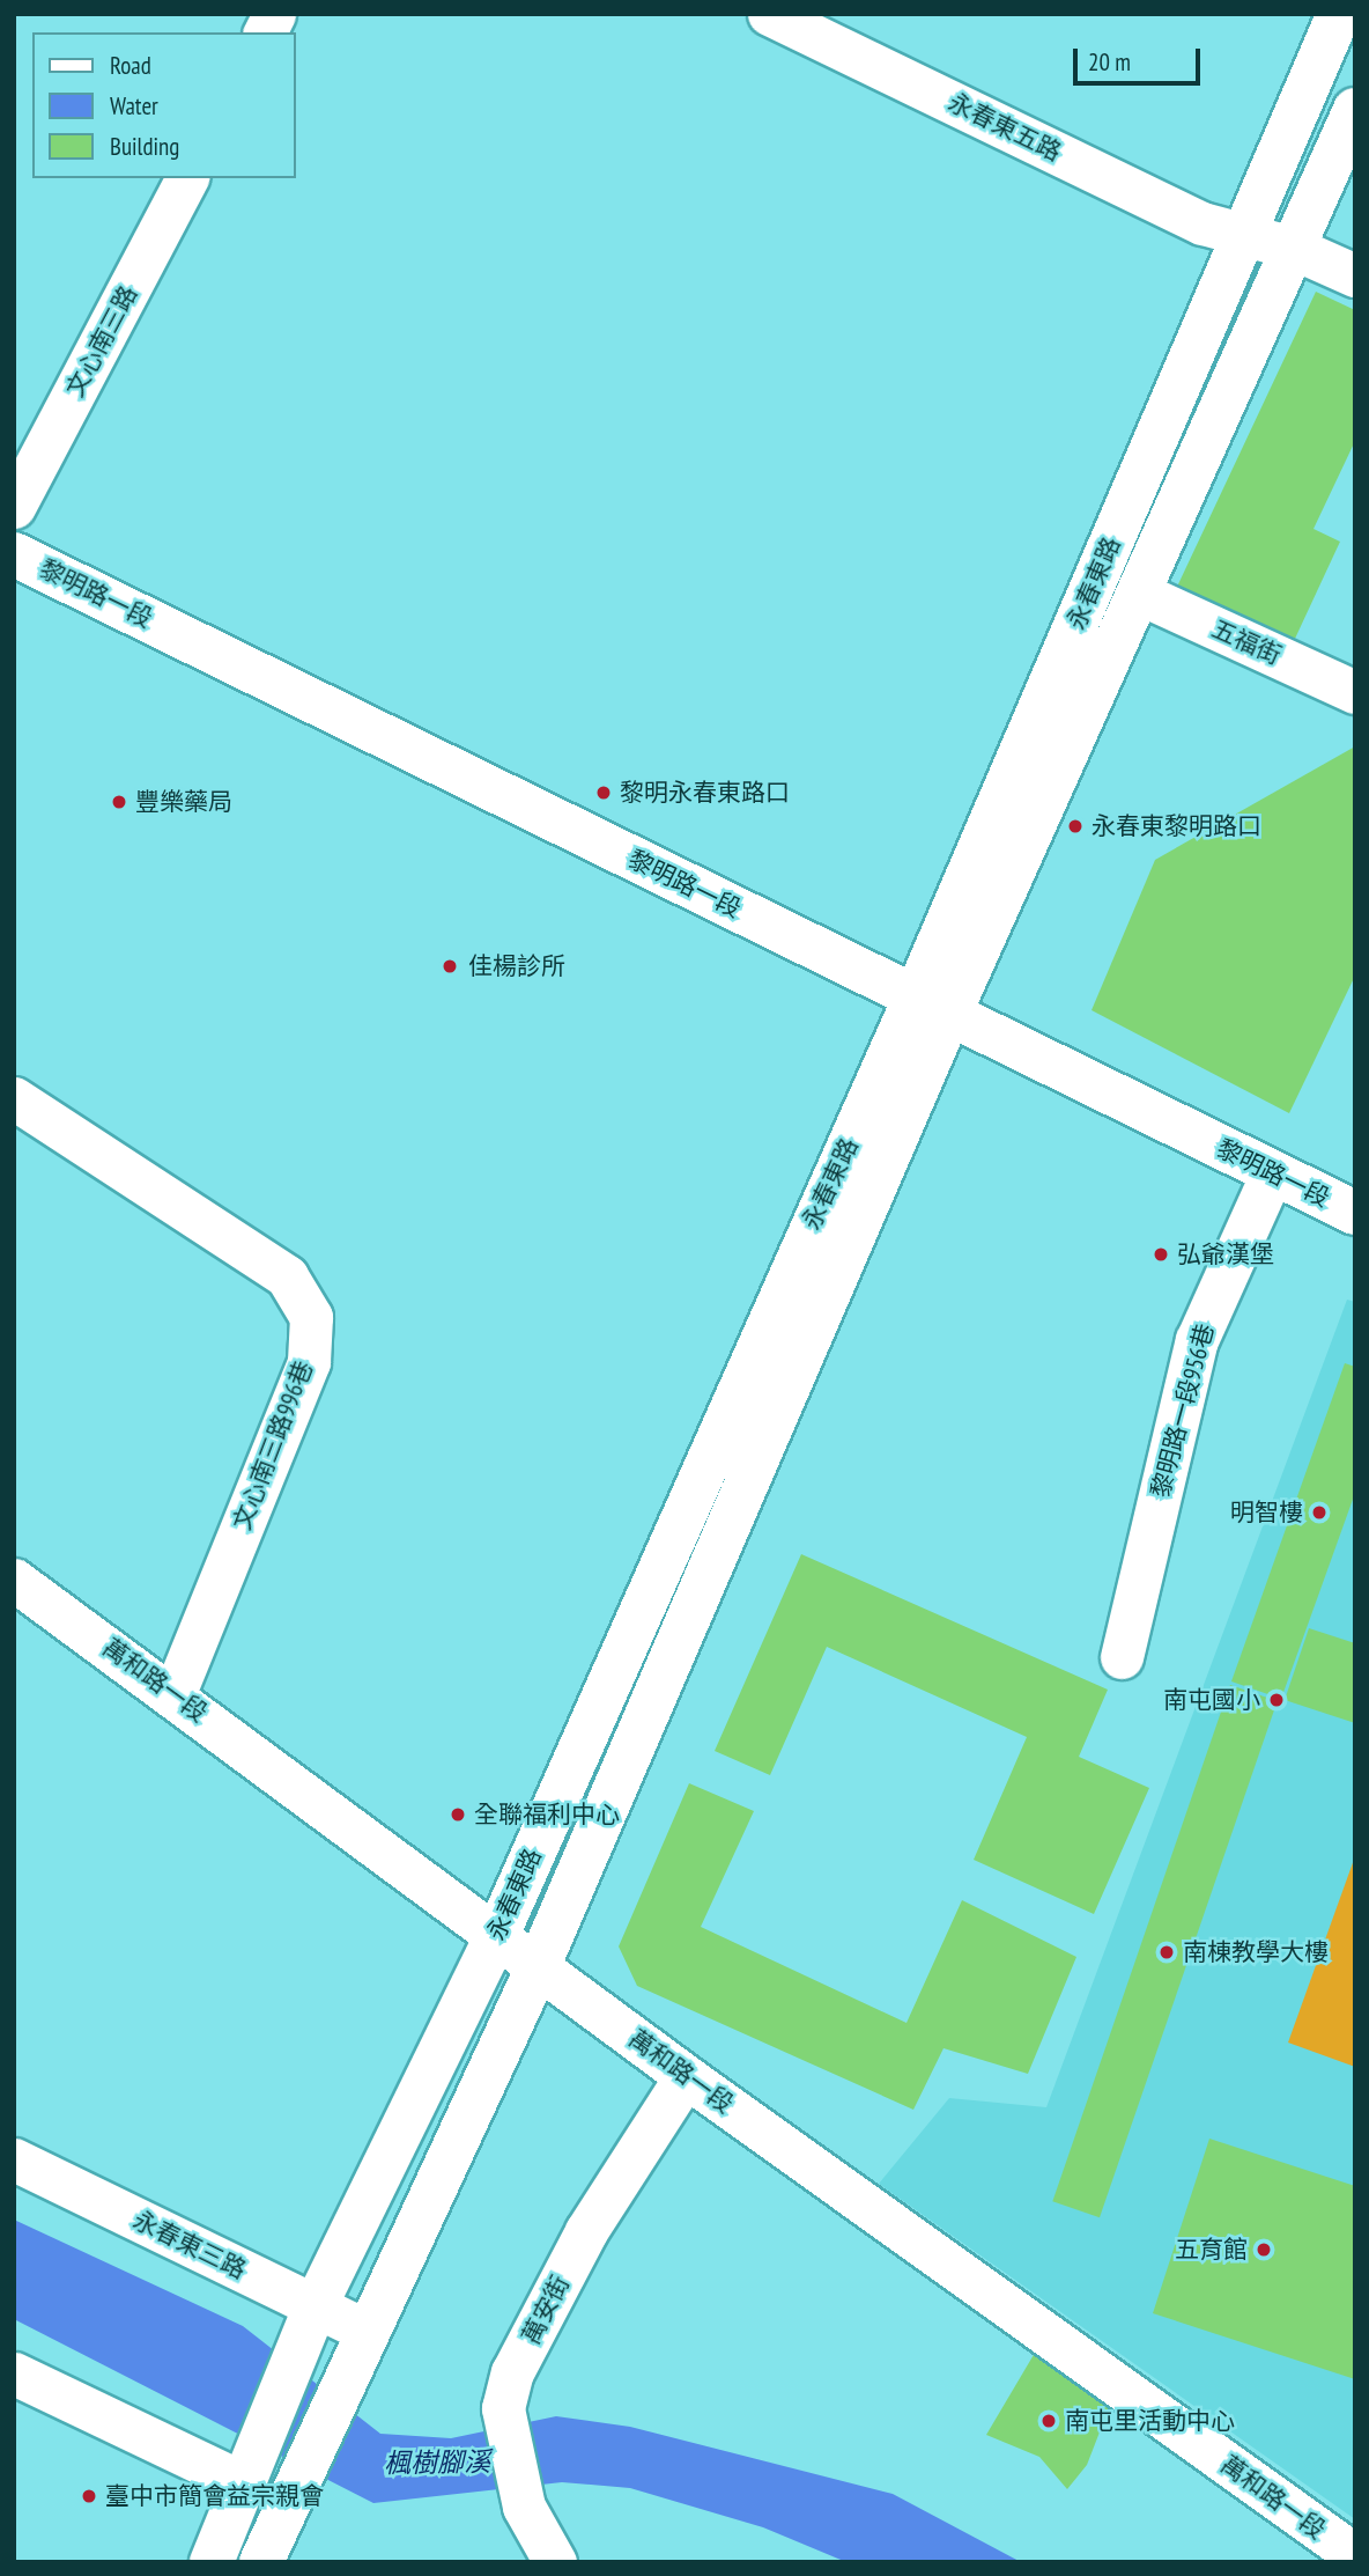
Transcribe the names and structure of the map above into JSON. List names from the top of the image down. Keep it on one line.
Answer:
{"streets":{"street":["永春東五路","文心南三路","永春東路","黎明路一段","五福街","黎明路一段956巷","文心南三路996巷","萬和路一段","永春東三路","萬安街"]},"crossings":[["永春東五路","永春東路"],["永春東路","黎明路一段"],["永春東路","五福街"],["永春東路","萬和路一段"],["永春東路","永春東三路"],["黎明路一段","黎明路一段956巷"],["文心南三路996巷","萬和路一段"],["萬和路一段","萬安街"]],"water":["楓樹腳溪"],"places":["黎明永春東路口","豐樂藥局","永春東黎明路口","佳楊診所","弘爺漢堡","明智樓","南屯國小","全聯福利中心","南棟教學大樓","五育館","南屯里活動中心","臺中市簡會益宗親會"],"legend":["Road","Water","Building"],"scale_bar":"20 m"}
